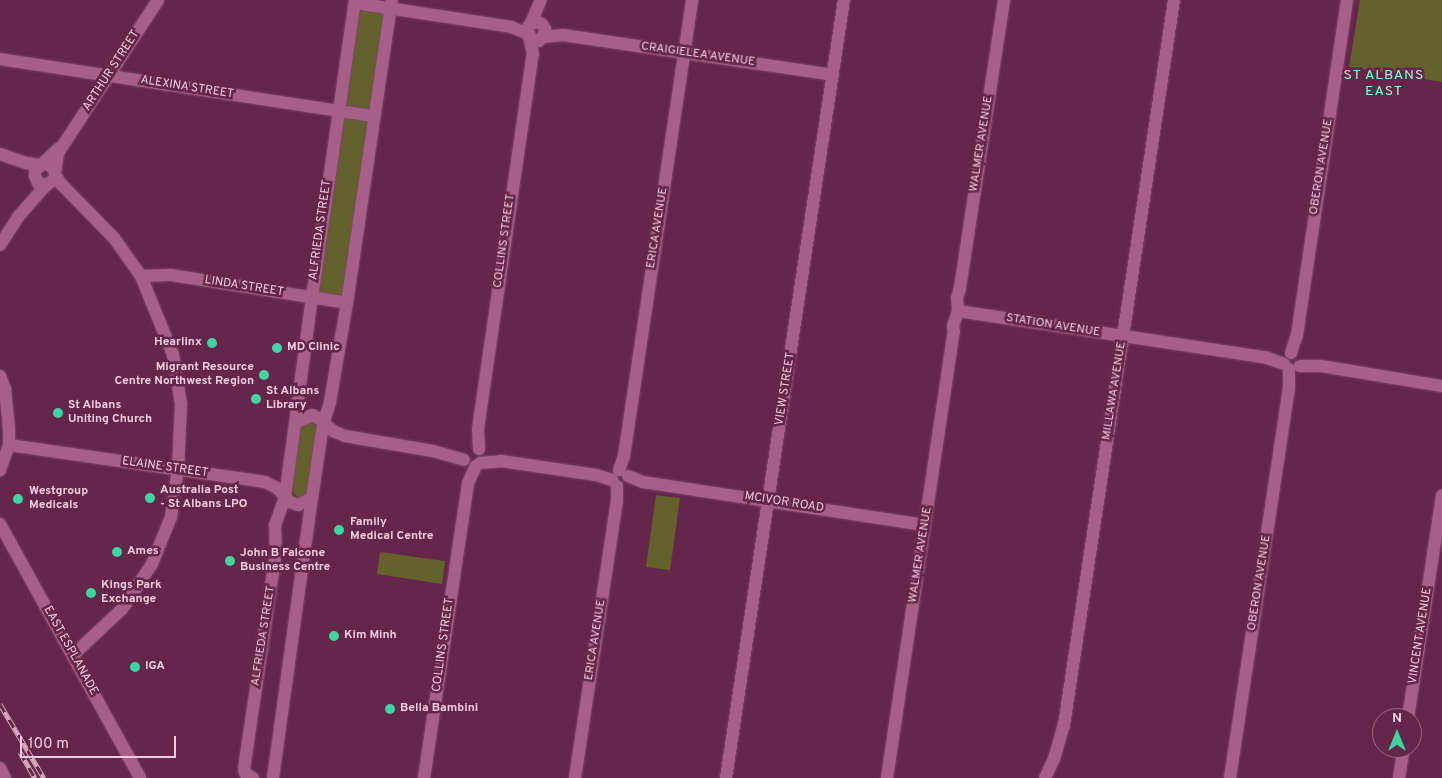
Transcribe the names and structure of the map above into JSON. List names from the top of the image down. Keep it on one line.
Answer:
{"streets":{"street":["CRAIGIELEA AVENUE","ARTHUR STREET","ALEXINA STREET","WALMER AVENUE","OBERON AVENUE","ERICA AVENUE","ALFRIEDA STREET","COLLINS STREET","LINDA STREET","STATION AVENUE","VIEW STREET","MILLAWA AVENUE","ELAINE STREET","MCIVOR ROAD","VINCENT AVENUE","EAST ESPLANADE"]},"crossings":[["CRAIGIELEA AVENUE","ERICA AVENUE"],["CRAIGIELEA AVENUE","ALFRIEDA STREET"],["CRAIGIELEA AVENUE","COLLINS STREET"],["CRAIGIELEA AVENUE","VIEW STREET"],["ARTHUR STREET","ALEXINA STREET"],["ALEXINA STREET","ALFRIEDA STREET"],["WALMER AVENUE","STATION AVENUE"],["WALMER AVENUE","MCIVOR ROAD"],["OBERON AVENUE","STATION AVENUE"],["ERICA AVENUE","MCIVOR ROAD"],["ALFRIEDA STREET","LINDA STREET"],["ALFRIEDA STREET","ELAINE STREET"],["ALFRIEDA STREET","MCIVOR ROAD"],["COLLINS STREET","MCIVOR ROAD"],["STATION AVENUE","MILLAWA AVENUE"],["VIEW STREET","MCIVOR ROAD"]],"districts":["ST ALBANS EAST"],"places":["Hearlinx","MD Clinic","Migrant Resource Centre Northwest Region","St Albans Library","St Albans Uniting Church","Australia Post - St Albans LPO","Westgroup Medicals","Family Medical Centre","Ames","John B Falcone Business Centre","Kings Park Exchange","Kim Minh","IGA","Bella Bambini"],"scale_bar":"100 m","north":"top"}
